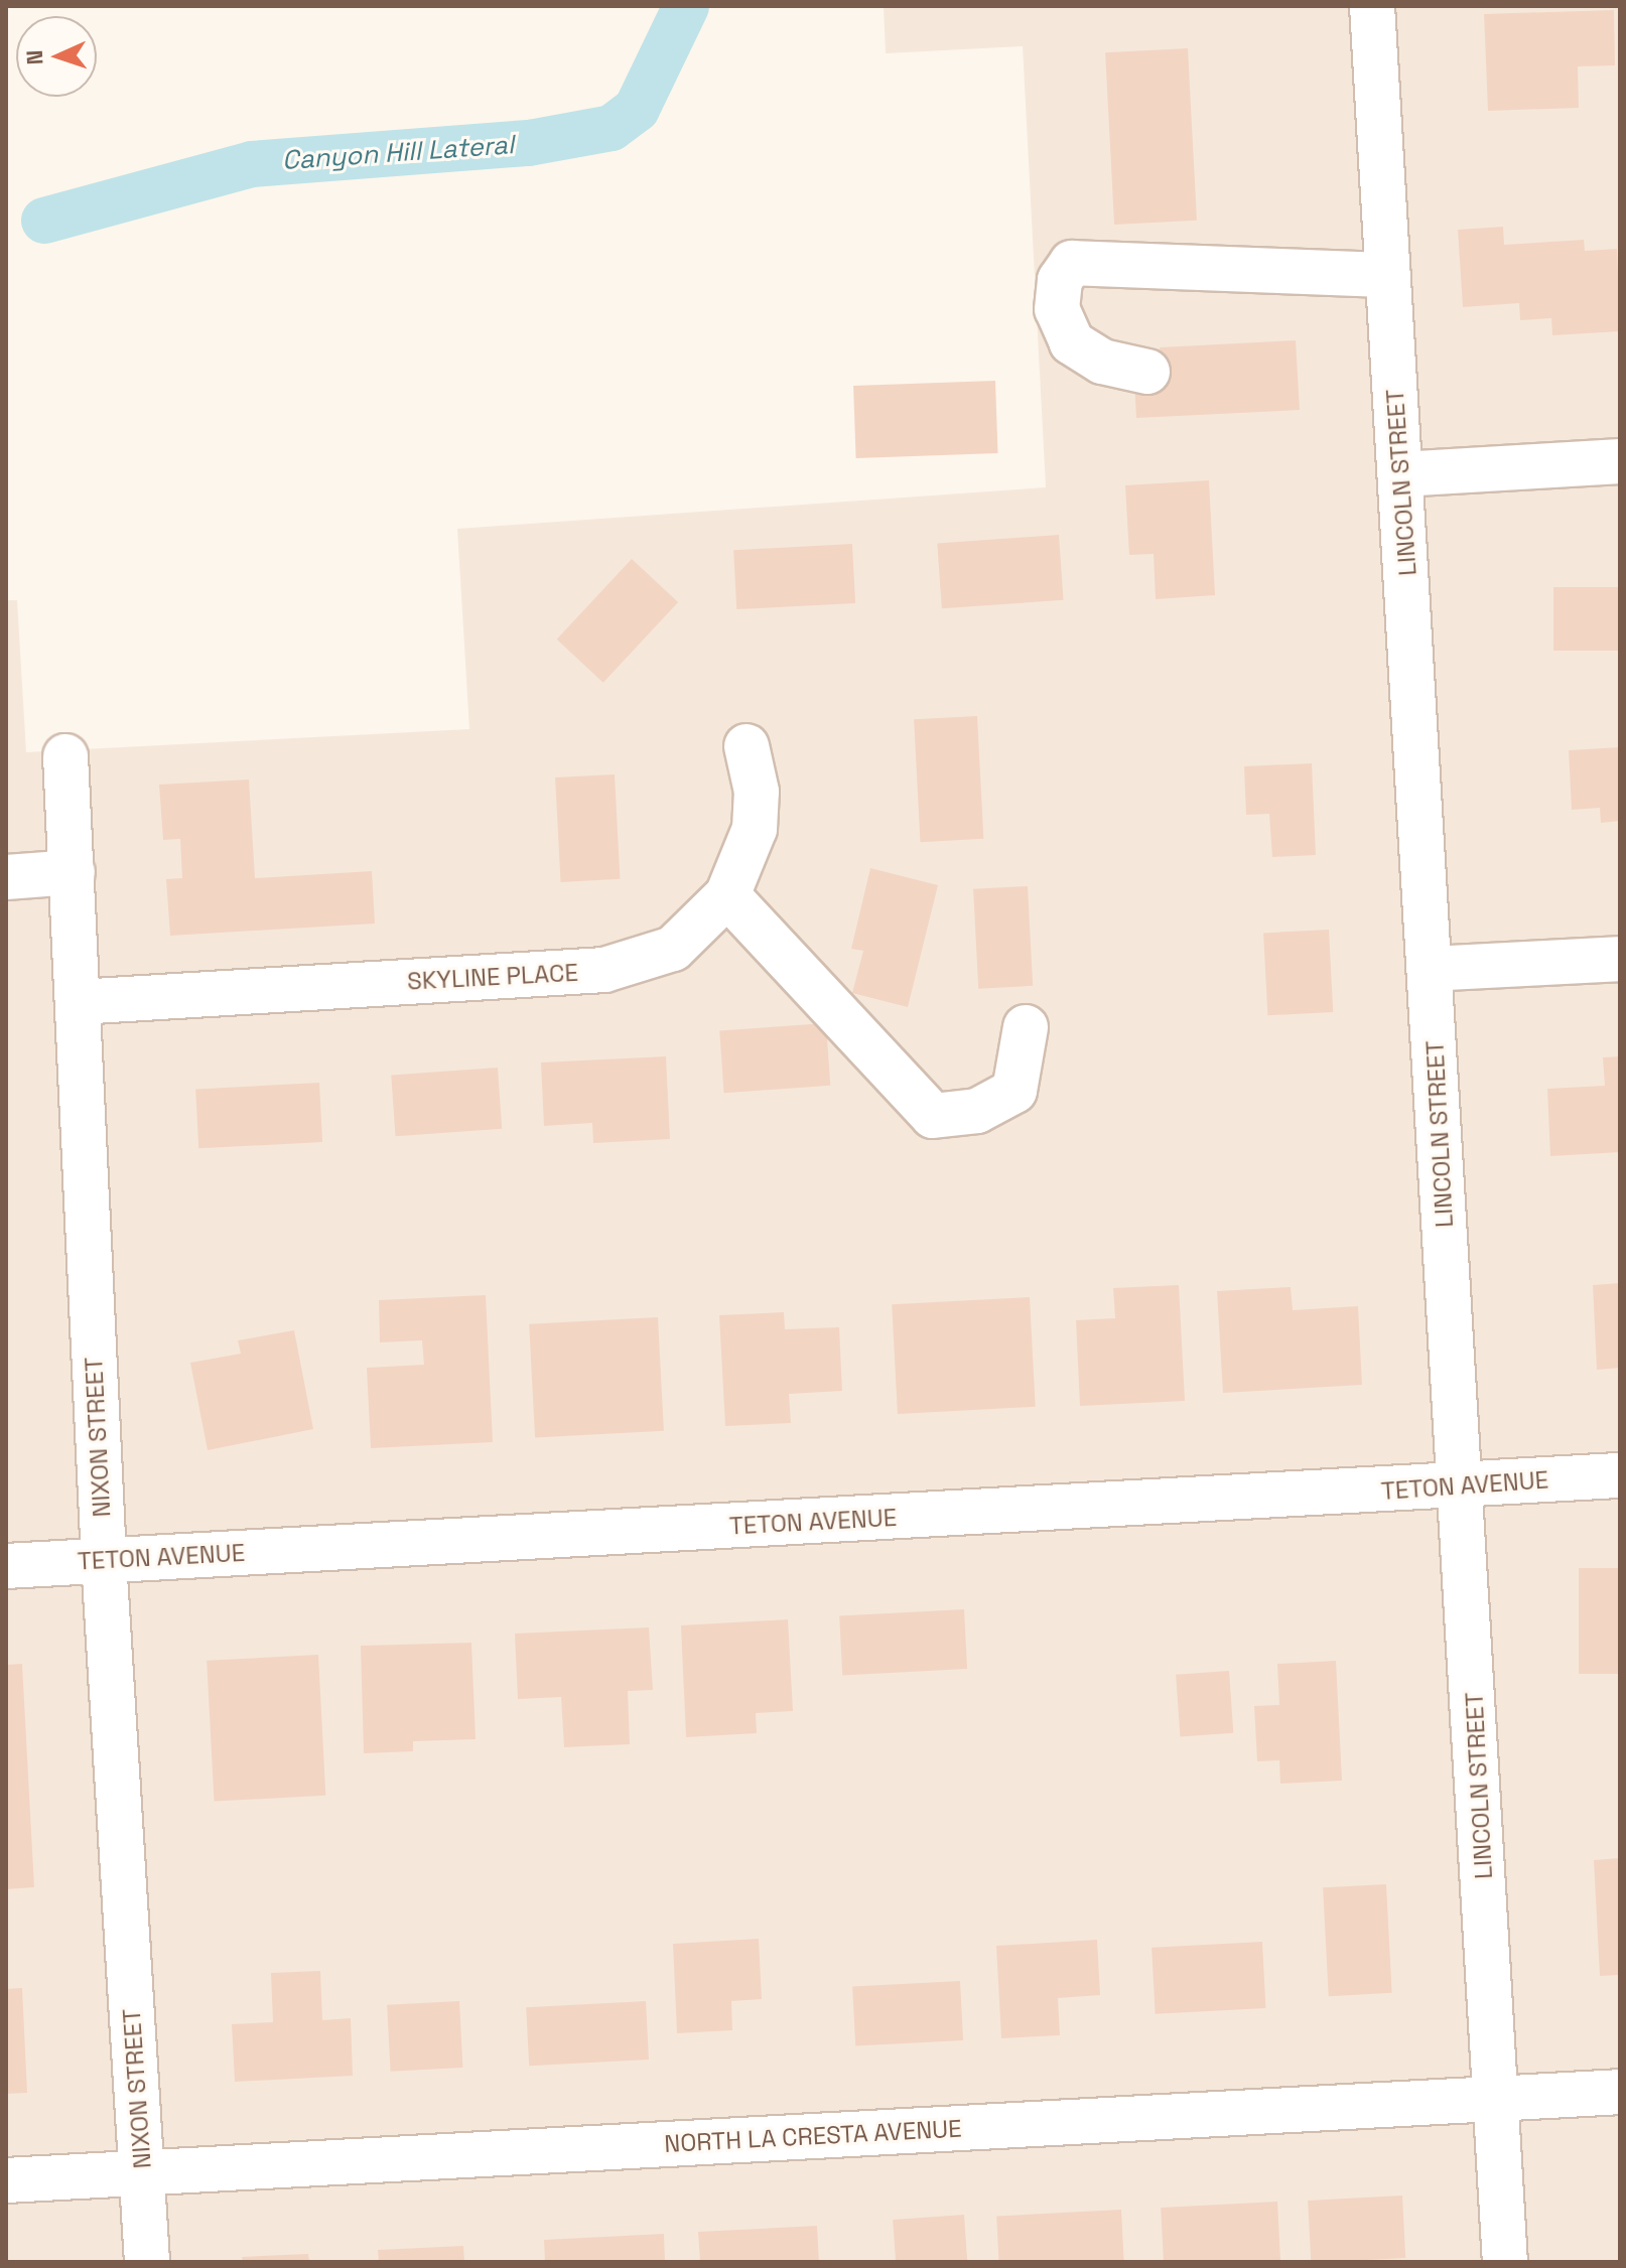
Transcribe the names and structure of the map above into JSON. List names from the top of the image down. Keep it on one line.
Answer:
{"streets":{"street":["LINCOLN STREET","SKYLINE PLACE","NIXON STREET","TETON AVENUE","NORTH LA CRESTA AVENUE"]},"crossings":[["LINCOLN STREET","TETON AVENUE"],["LINCOLN STREET","NORTH LA CRESTA AVENUE"],["SKYLINE PLACE","NIXON STREET"],["NIXON STREET","TETON AVENUE"],["NIXON STREET","NORTH LA CRESTA AVENUE"]],"water":["Canyon Hill Lateral"],"north":"left"}
